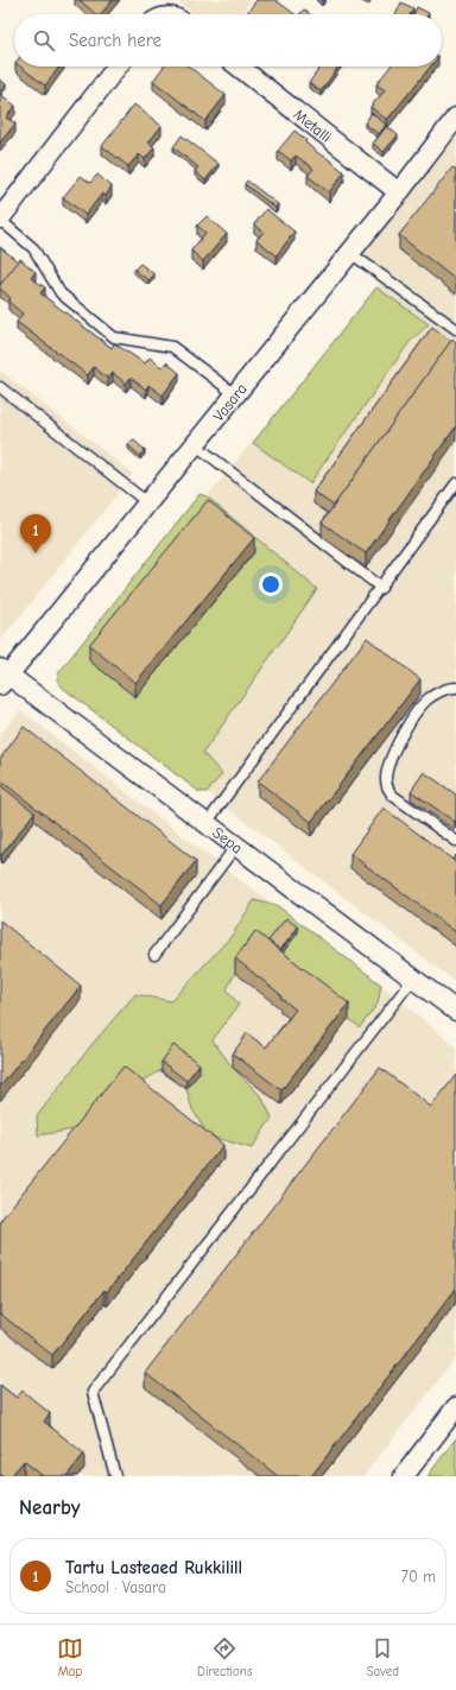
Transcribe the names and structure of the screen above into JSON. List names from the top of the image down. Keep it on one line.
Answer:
{"streets":{"street":["Metalli","Vasara","Sepa"]},"crossings":[["Metalli","Vasara"],["Vasara","Sepa"]],"page":{"search":"Search here","pins":"1","heading":"Nearby","list":[{"mark":"1","name":"Tartu Lasteaed Rukkilill","note":"School · Vasara","value":"70 m"}],"nav":["Map","Directions","Saved"]}}
